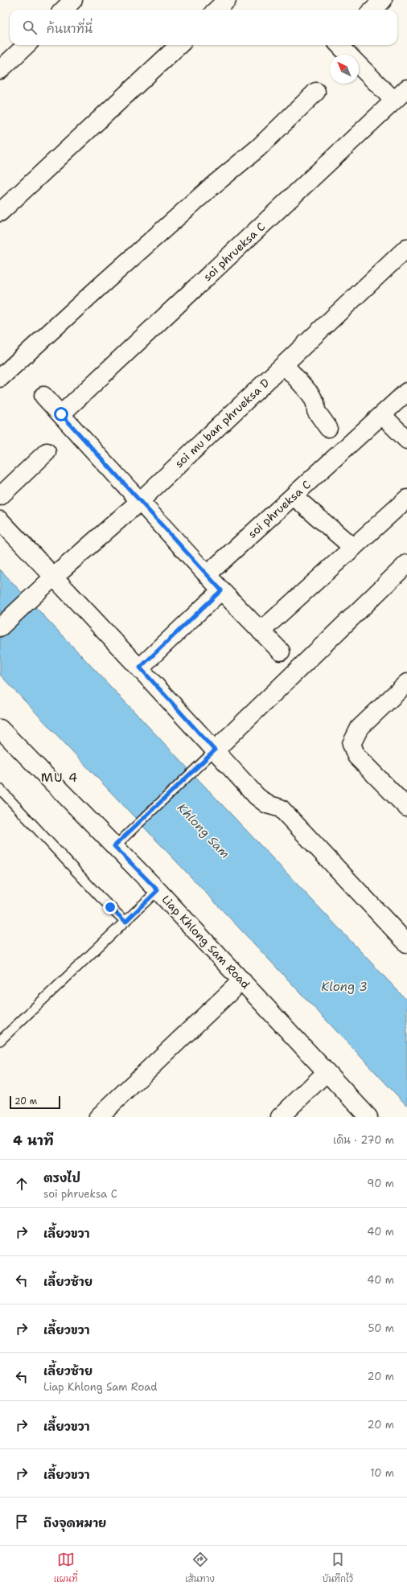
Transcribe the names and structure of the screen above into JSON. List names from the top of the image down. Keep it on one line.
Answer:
{"streets":{"street":["soi phrueksa C","soi mu ban phrueksa D","Liap Khlong Sam Road"]},"districts":["MU 4"],"water":["Khlong Sam","Klong 3"],"scale_bar":"20 m","north":"top left","page":{"search":"ค้นหาที่นี่","scale":"20 m","heading":["4 นาที","เดิน · 270 m"],"list":[["ตรงไป","soi phrueksa C","90 m"],["เลี้ยวขวา","40 m"],["เลี้ยวซ้าย","40 m"],["เลี้ยวขวา","50 m"],["เลี้ยวซ้าย","Liap Khlong Sam Road","20 m"],["เลี้ยวขวา","20 m"],["เลี้ยวขวา","10 m"],"ถึงจุดหมาย"],"nav":["แผนที่","เส้นทาง","บันทึกไว้"]}}
